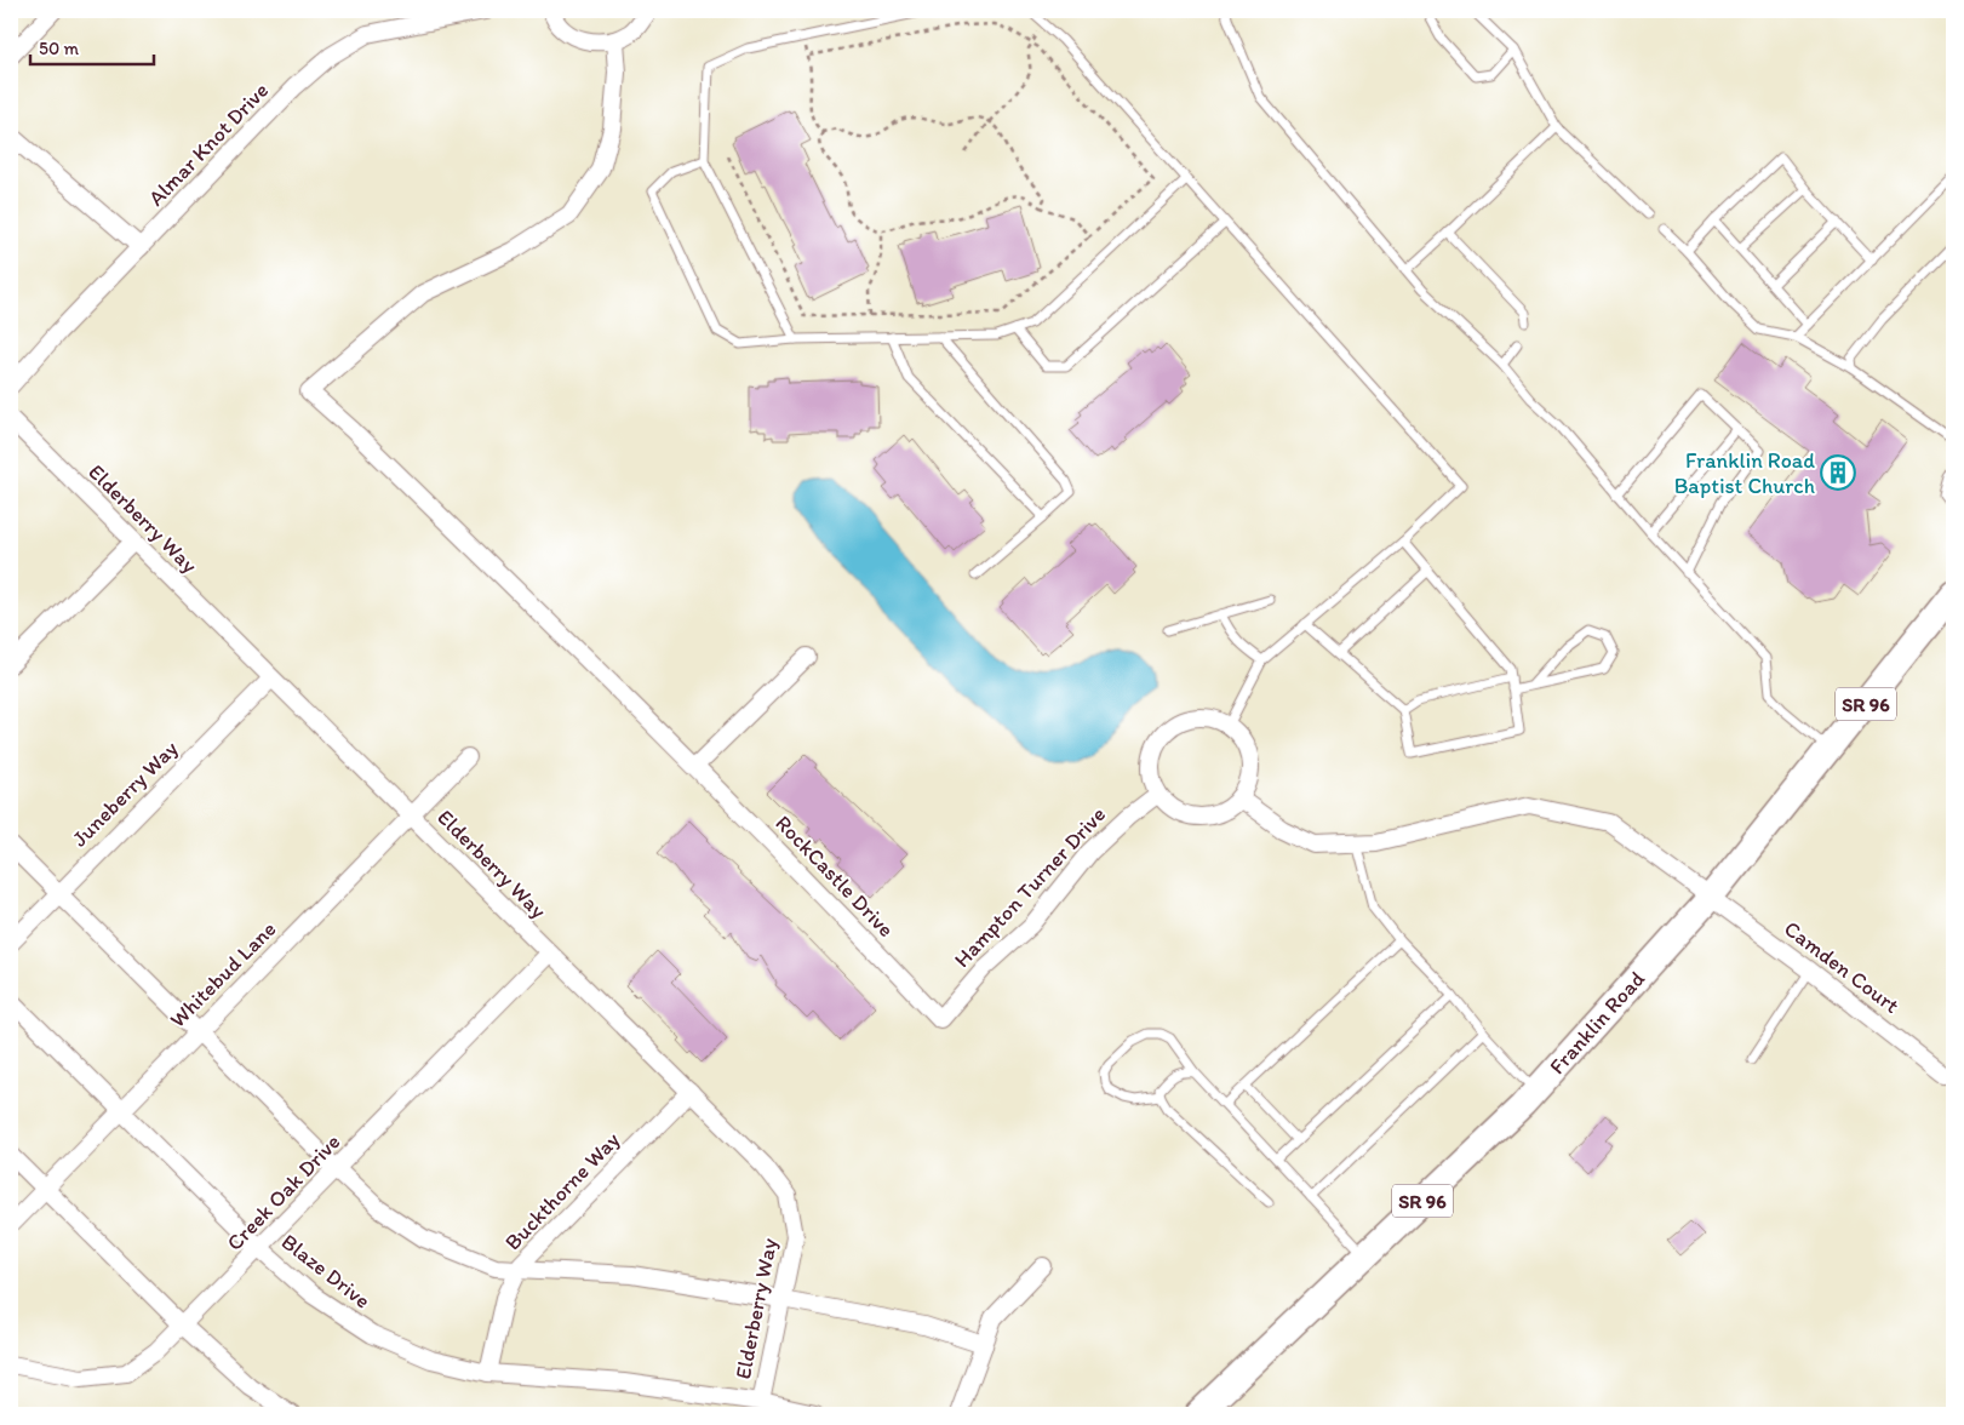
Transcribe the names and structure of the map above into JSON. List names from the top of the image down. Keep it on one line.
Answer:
{"streets":{"main road":["SR 96","Franklin Road"],"street":["Almar Knot Drive","Elderberry Way","Juneberry Way","RockCastle Drive","Hampton Turner Drive","Camden Court","Whitebud Lane","Buckthorne Way","Creek Oak Drive","Blaze Drive"]},"crossings":[["Elderberry Way","Juneberry Way"],["Elderberry Way","Whitebud Lane"],["Elderberry Way","Buckthorne Way"],["Elderberry Way","Creek Oak Drive"],["Elderberry Way","Blaze Drive"],["RockCastle Drive","Hampton Turner Drive"],["Hampton Turner Drive","Camden Court"],["Camden Court","Franklin Road"],["Whitebud Lane","Blaze Drive"],["Buckthorne Way","Blaze Drive"],["Creek Oak Drive","Blaze Drive"]],"places":{"building":["Franklin Road Baptist Church"]},"scale_bar":"50 m"}
